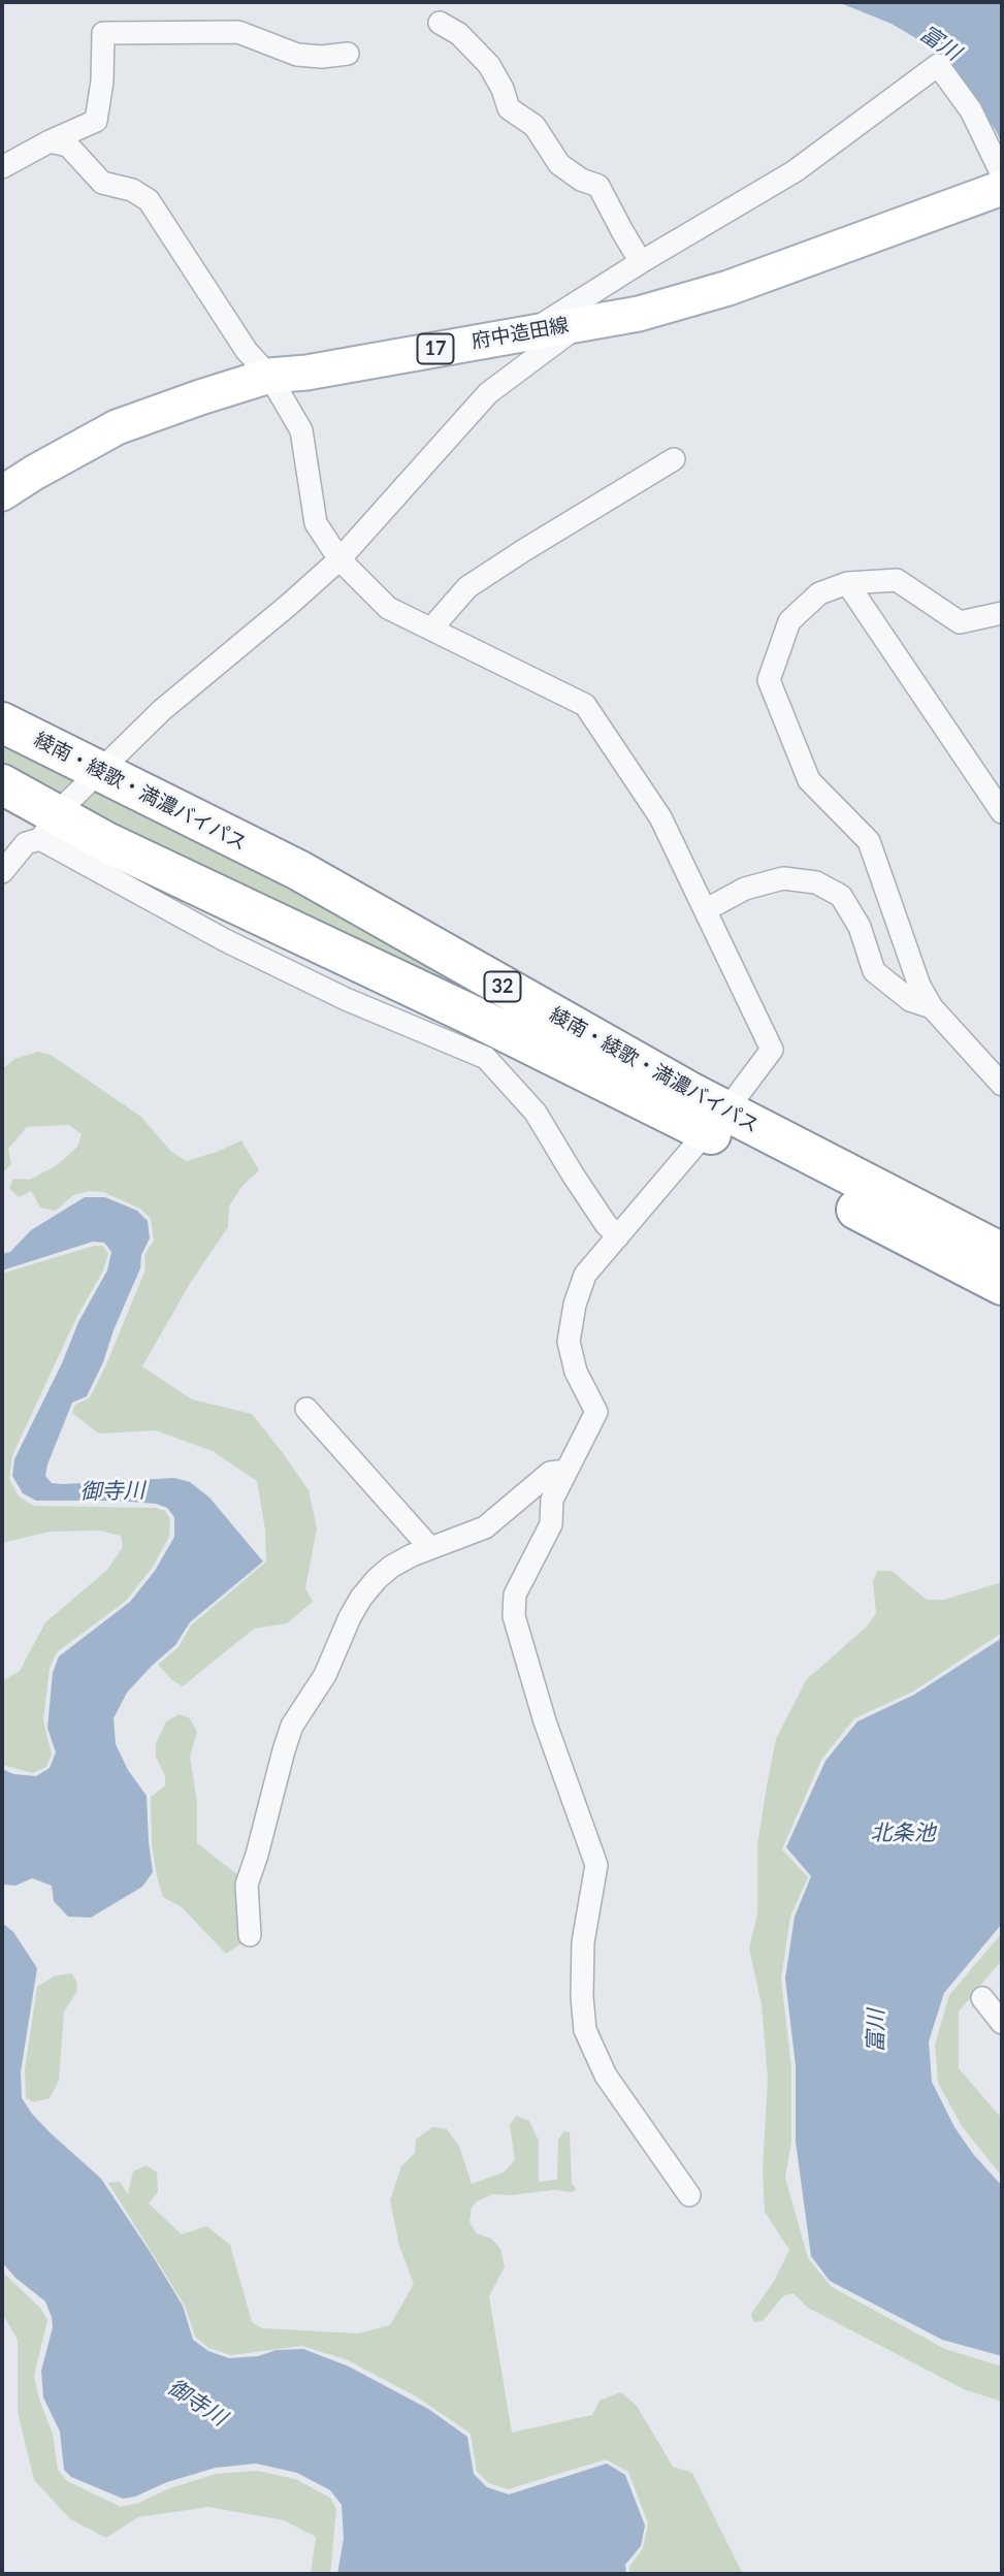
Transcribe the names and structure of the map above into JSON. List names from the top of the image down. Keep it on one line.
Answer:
{"streets":{"highway":["綾南・綾歌・満濃バイパス","32"],"main road":["府中造田線","17"]},"water":["富川","御寺川","北条池"]}
